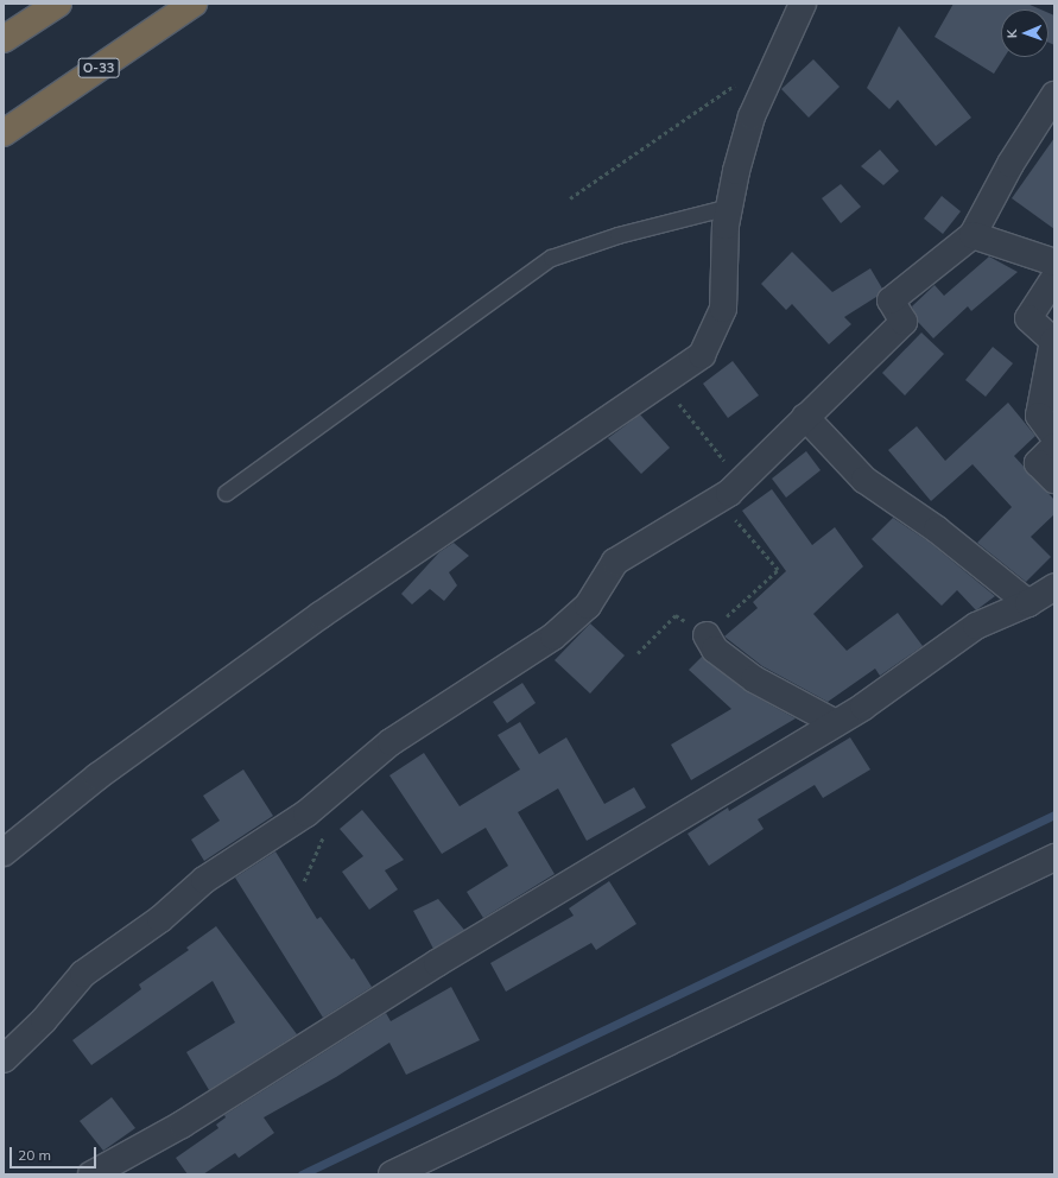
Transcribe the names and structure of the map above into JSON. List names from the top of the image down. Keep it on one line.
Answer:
{"streets":{"highway":["O-33"]},"scale_bar":"20 m","north":"left"}
